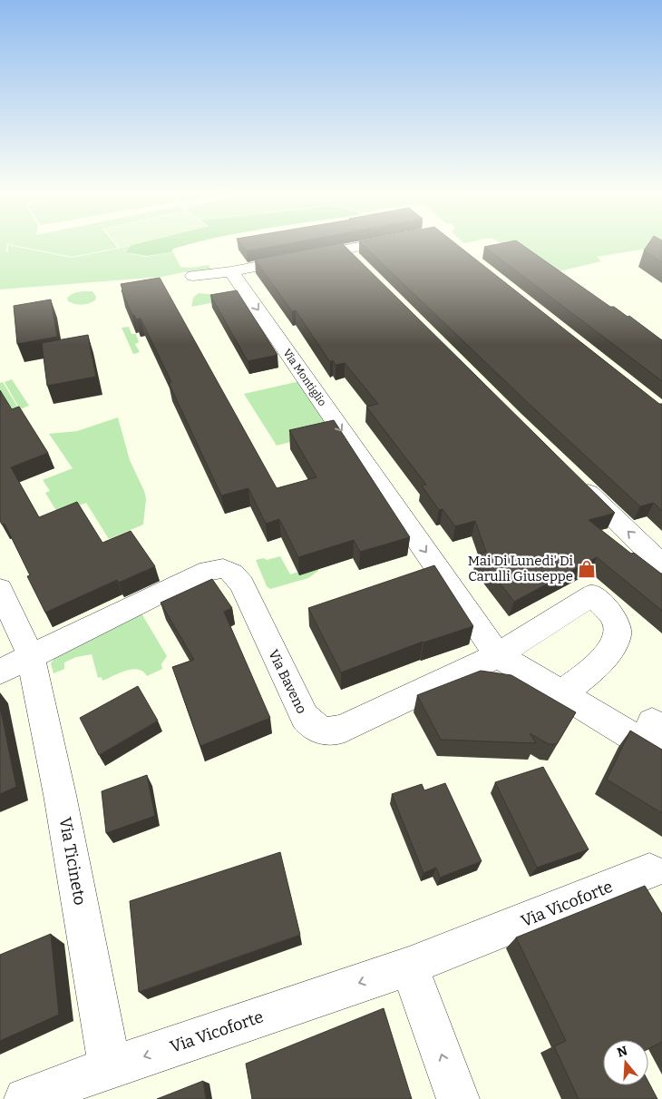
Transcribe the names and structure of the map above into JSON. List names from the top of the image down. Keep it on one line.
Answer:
{"streets":{"street":["Via Montiglio","Via Baveno","Via Ticineto","Via Vicoforte"]},"crossings":[["Via Montiglio","Via Baveno"],["Via Baveno","Via Ticineto"],["Via Ticineto","Via Vicoforte"]],"one_way":["Via Montiglio","Via Vicoforte"],"places":{"shop":["Mai Di Lunedi' Di Carulli Giuseppe"]},"north":"top"}
